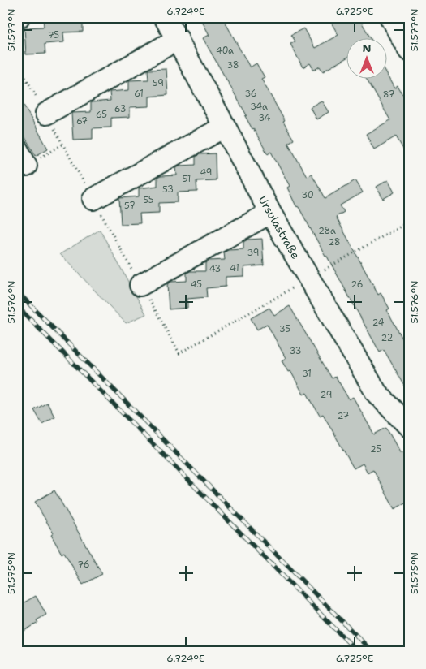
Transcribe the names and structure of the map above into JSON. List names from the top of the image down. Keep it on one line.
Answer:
{"streets":{"street":["Ursulastraße"]},"house_numbers":["75","40a","38","59","61","36","87","34a","63","65","34","67","49","51","53","30","55","57","28a","28","39","41","43","45","26","24","35","22","33","31","29","27","25","76"],"north":"top","coordinates":["6.724°E","6.725°E","51.577°N","51.576°N","51.575°N"]}
